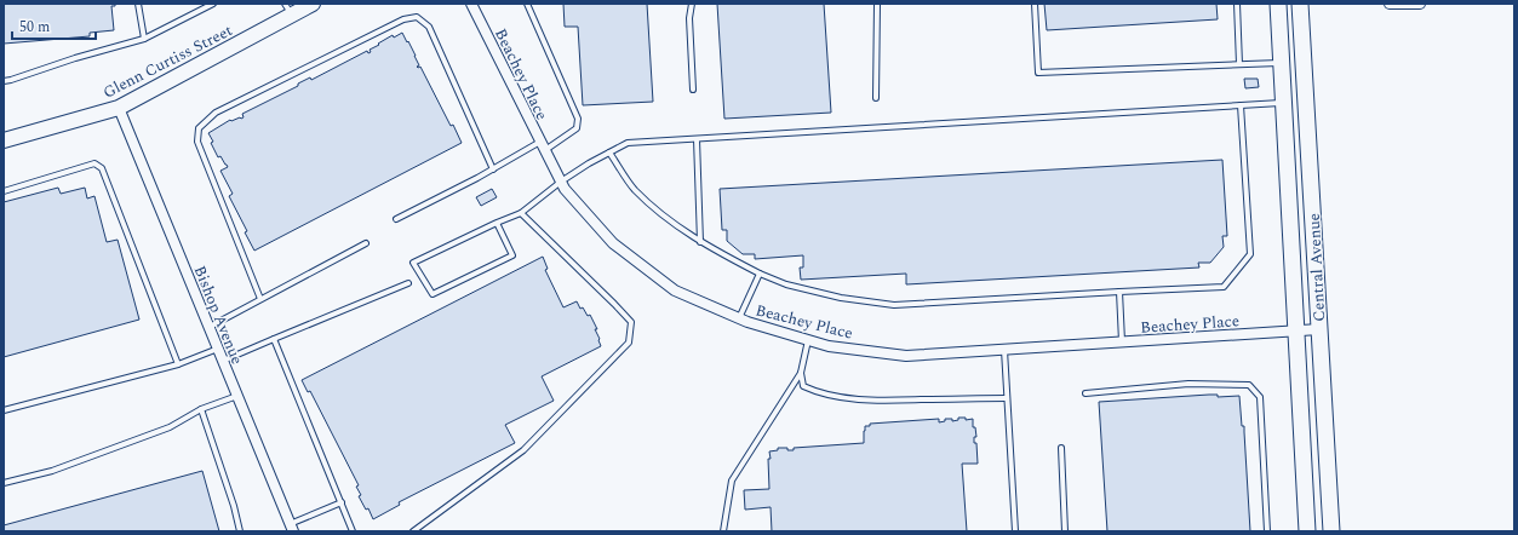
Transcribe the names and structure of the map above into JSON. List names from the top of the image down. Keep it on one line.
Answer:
{"streets":{"main road":["Central Avenue"],"street":["Glenn Curtiss Street","Beachey Place","Bishop Avenue"]},"crossings":[["Glenn Curtiss Street","Bishop Avenue"],["Beachey Place","Central Avenue"]],"scale_bar":"50 m"}
